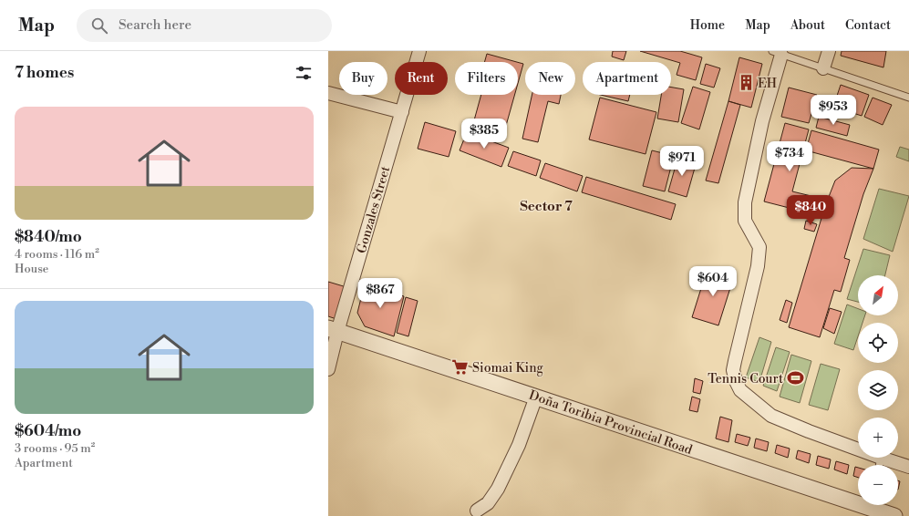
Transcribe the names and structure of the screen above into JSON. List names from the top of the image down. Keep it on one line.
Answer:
{"streets":{"street":["Gonzales Street","Doña Toribia Provincial Road"]},"crossings":[["Gonzales Street","Doña Toribia Provincial Road"]],"districts":["Sector 7"],"places":{"building":["EH"],"supermarket":["Siomai King"],"sports":["Tennis Court"]},"north":"top right","page":{"header":"Map","search":"Search here","nav":["Home","Map","About","Contact"],"heading":"7 homes","chip":["Buy","Rent","Filters","New","Apartment"],"list":[{"name":"$840/mo","note":"4 rooms · 116 m² · House"},{"name":"$604/mo","note":"3 rooms · 95 m² · Apartment"}],"price":["$953","$385","$734","$971","$840","$604","$867"],"map_buttons":["+","−"]}}
